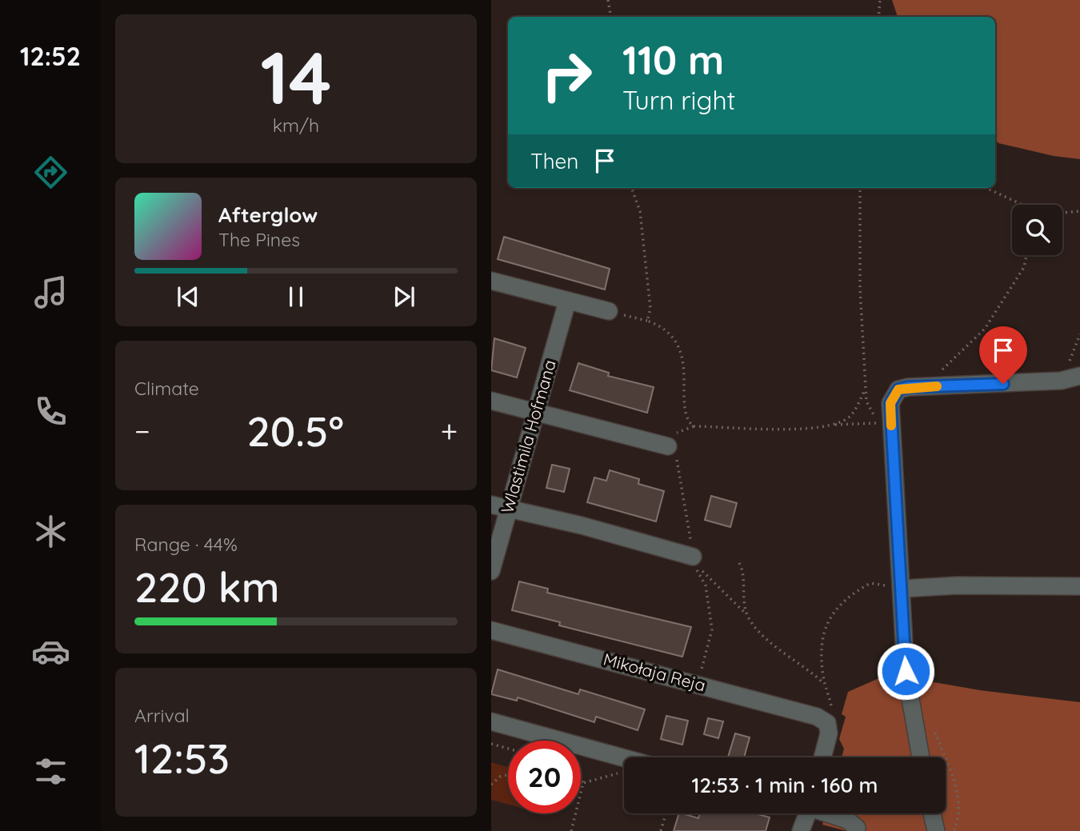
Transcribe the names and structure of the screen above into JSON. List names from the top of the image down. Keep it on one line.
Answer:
{"streets":{"street":["Wlastimila Hofmana","Mikołaja Reja"]},"page":{"tabs":"12:52","tile":[["14","km/h"],"Climate",["Range · 44%","220 km"],["Arrival","12:53"]],"turn":["110 m","Turn right"],"then":"Then","song":["Afterglow","The Pines"],"heat":["−","20.5°","+"],"limit":"20","trip":"12:53 · 1 min · 160 m"}}
